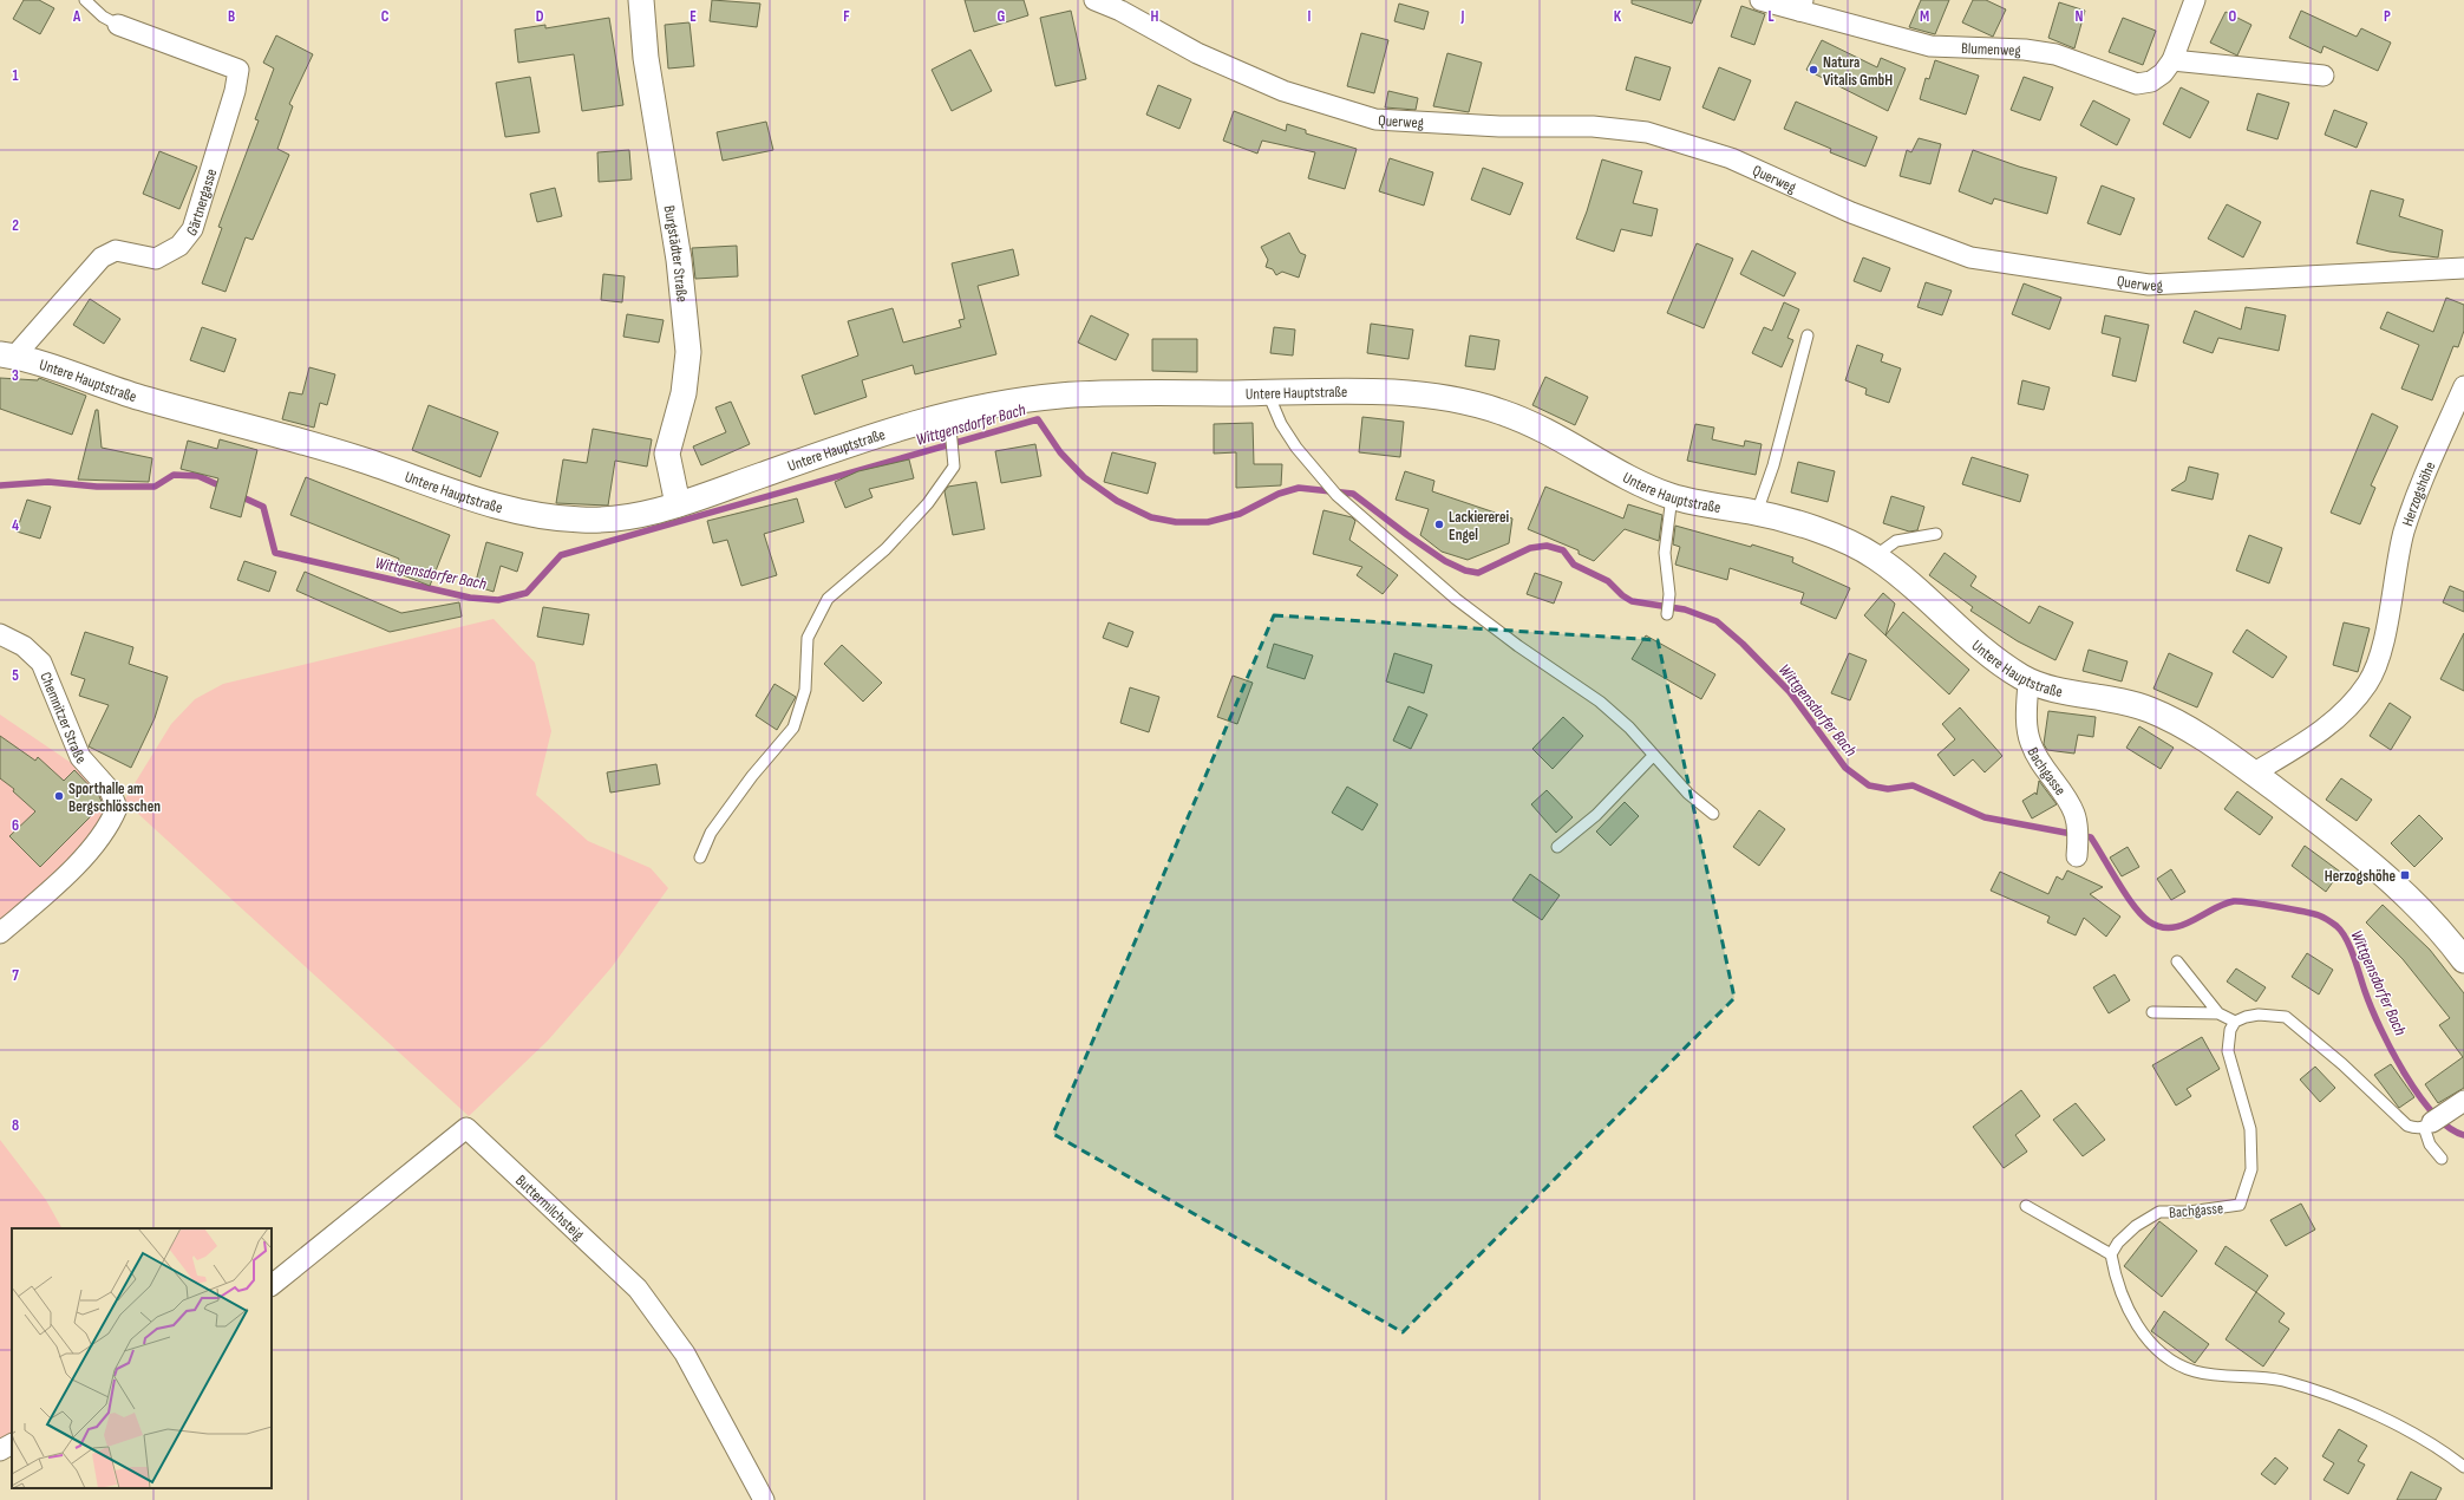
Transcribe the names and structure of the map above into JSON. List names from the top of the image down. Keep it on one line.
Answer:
{"streets":{"street":["Blumenweg","Querweg","Gärtnergasse","Burgstädter Straße","Untere Hauptstraße","Herzogshöhe","Chemnitzer Straße","Bachgasse","Buttermilchsteig"]},"crossings":[["Gärtnergasse","Untere Hauptstraße"],["Burgstädter Straße","Untere Hauptstraße"],["Untere Hauptstraße","Herzogshöhe"],["Untere Hauptstraße","Bachgasse"]],"water":["Wittgensdorfer Bach"],"places":{"other":["Natura Vitalis GmbH","Lackiererei Engel","Sporthalle am Bergschlösschen"],"transit":["Herzogshöhe"]},"grid":{"columns":["A","B","C","D","E","F","G","H","I","J","K","L","M","N","O","P"],"rows":["1","2","3","4","5","6","7","8"]}}
